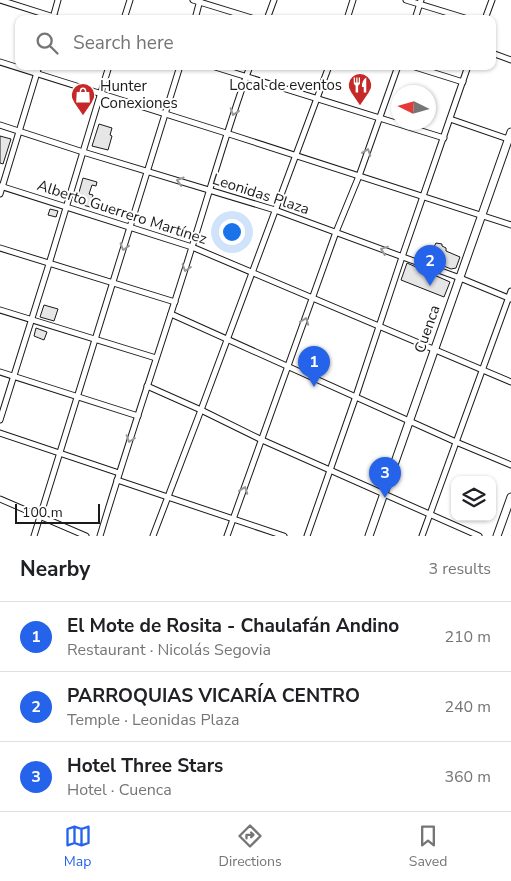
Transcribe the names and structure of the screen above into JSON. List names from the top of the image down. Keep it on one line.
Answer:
{"streets":{"main road":["Cuenca"],"street":["Leonidas Plaza","Alberto Guerrero Martínez"]},"crossings":[["Leonidas Plaza","Cuenca"],["Alberto Guerrero Martínez","Cuenca"]],"places":{"restaurant":["Local de eventos"],"shop":["Hunter Conexiones"]},"scale_bar":"100 m","north":"left","page":{"search":"Search here","pins":["2","1","3"],"scale":"100 m","heading":["Nearby","3 results"],"list":[{"mark":"1","name":"El Mote de Rosita - Chaulafán Andino","note":"Restaurant · Nicolás Segovia","value":"210 m"},{"mark":"2","name":"PARROQUIAS VICARÍA CENTRO","note":"Temple · Leonidas Plaza","value":"240 m"},{"mark":"3","name":"Hotel Three Stars","note":"Hotel · Cuenca","value":"360 m"}],"nav":["Map","Directions","Saved"]}}
